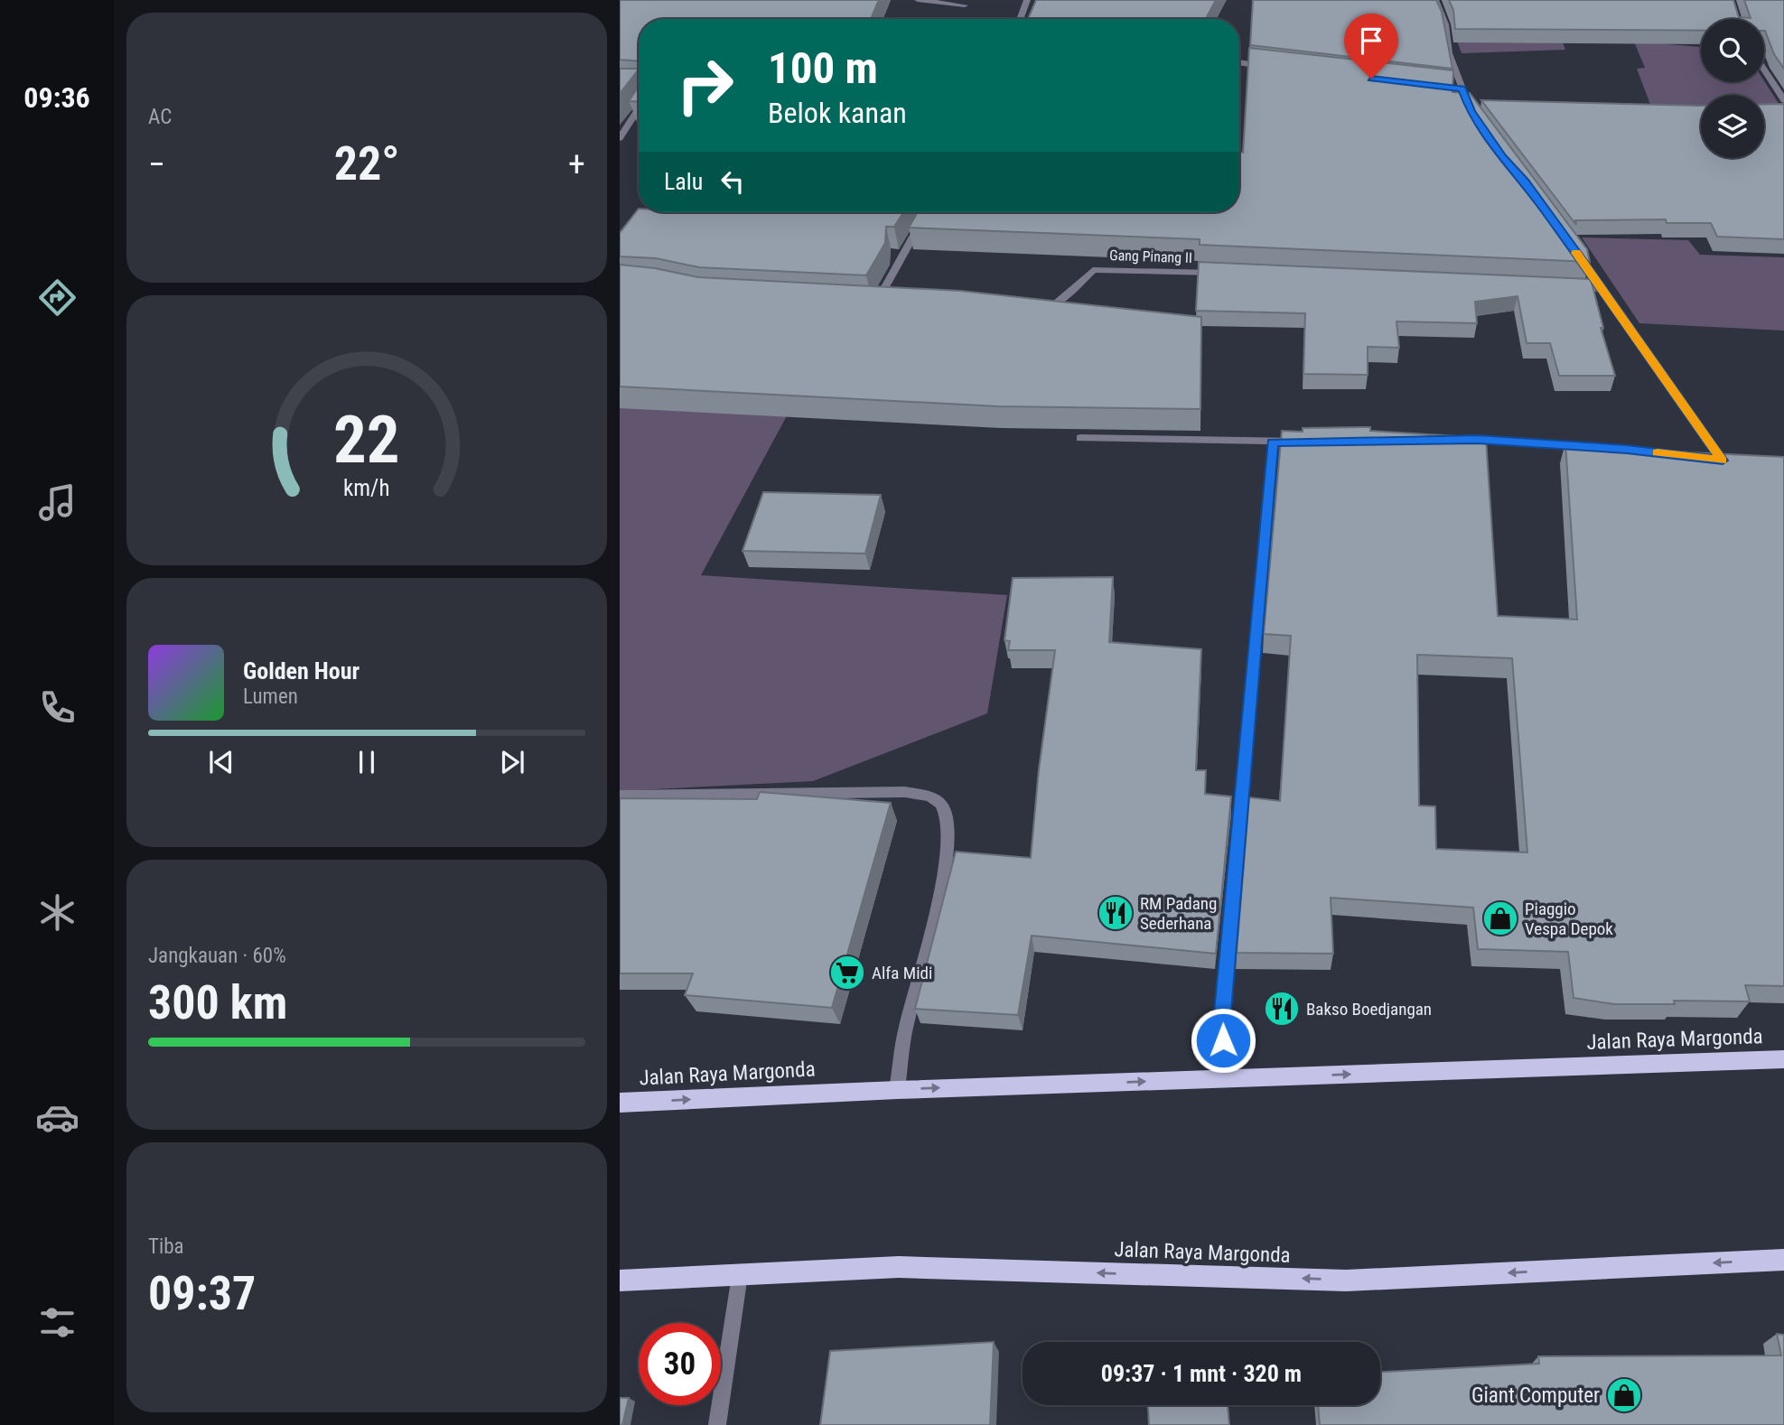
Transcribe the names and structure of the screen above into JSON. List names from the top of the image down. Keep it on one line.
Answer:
{"streets":{"main road":["Jalan Raya Margonda"],"street":["Gang Pinang II"]},"places":{"restaurant":["RM Padang Sederhana","Bakso Boedjangan"],"shop":["Piaggio Vespa Depok","Giant Computer"],"supermarket":["Alfa Midi"]},"page":{"tabs":"09:36","tile":["AC",["Jangkauan · 60%","300 km"],["Tiba","09:37"]],"turn":["100 m","Belok kanan"],"heat":["−","22°","+"],"then":"Lalu","song":["Golden Hour","Lumen"],"limit":"30","trip":"09:37 · 1 mnt · 320 m","gauge":["22","km/h"]}}
